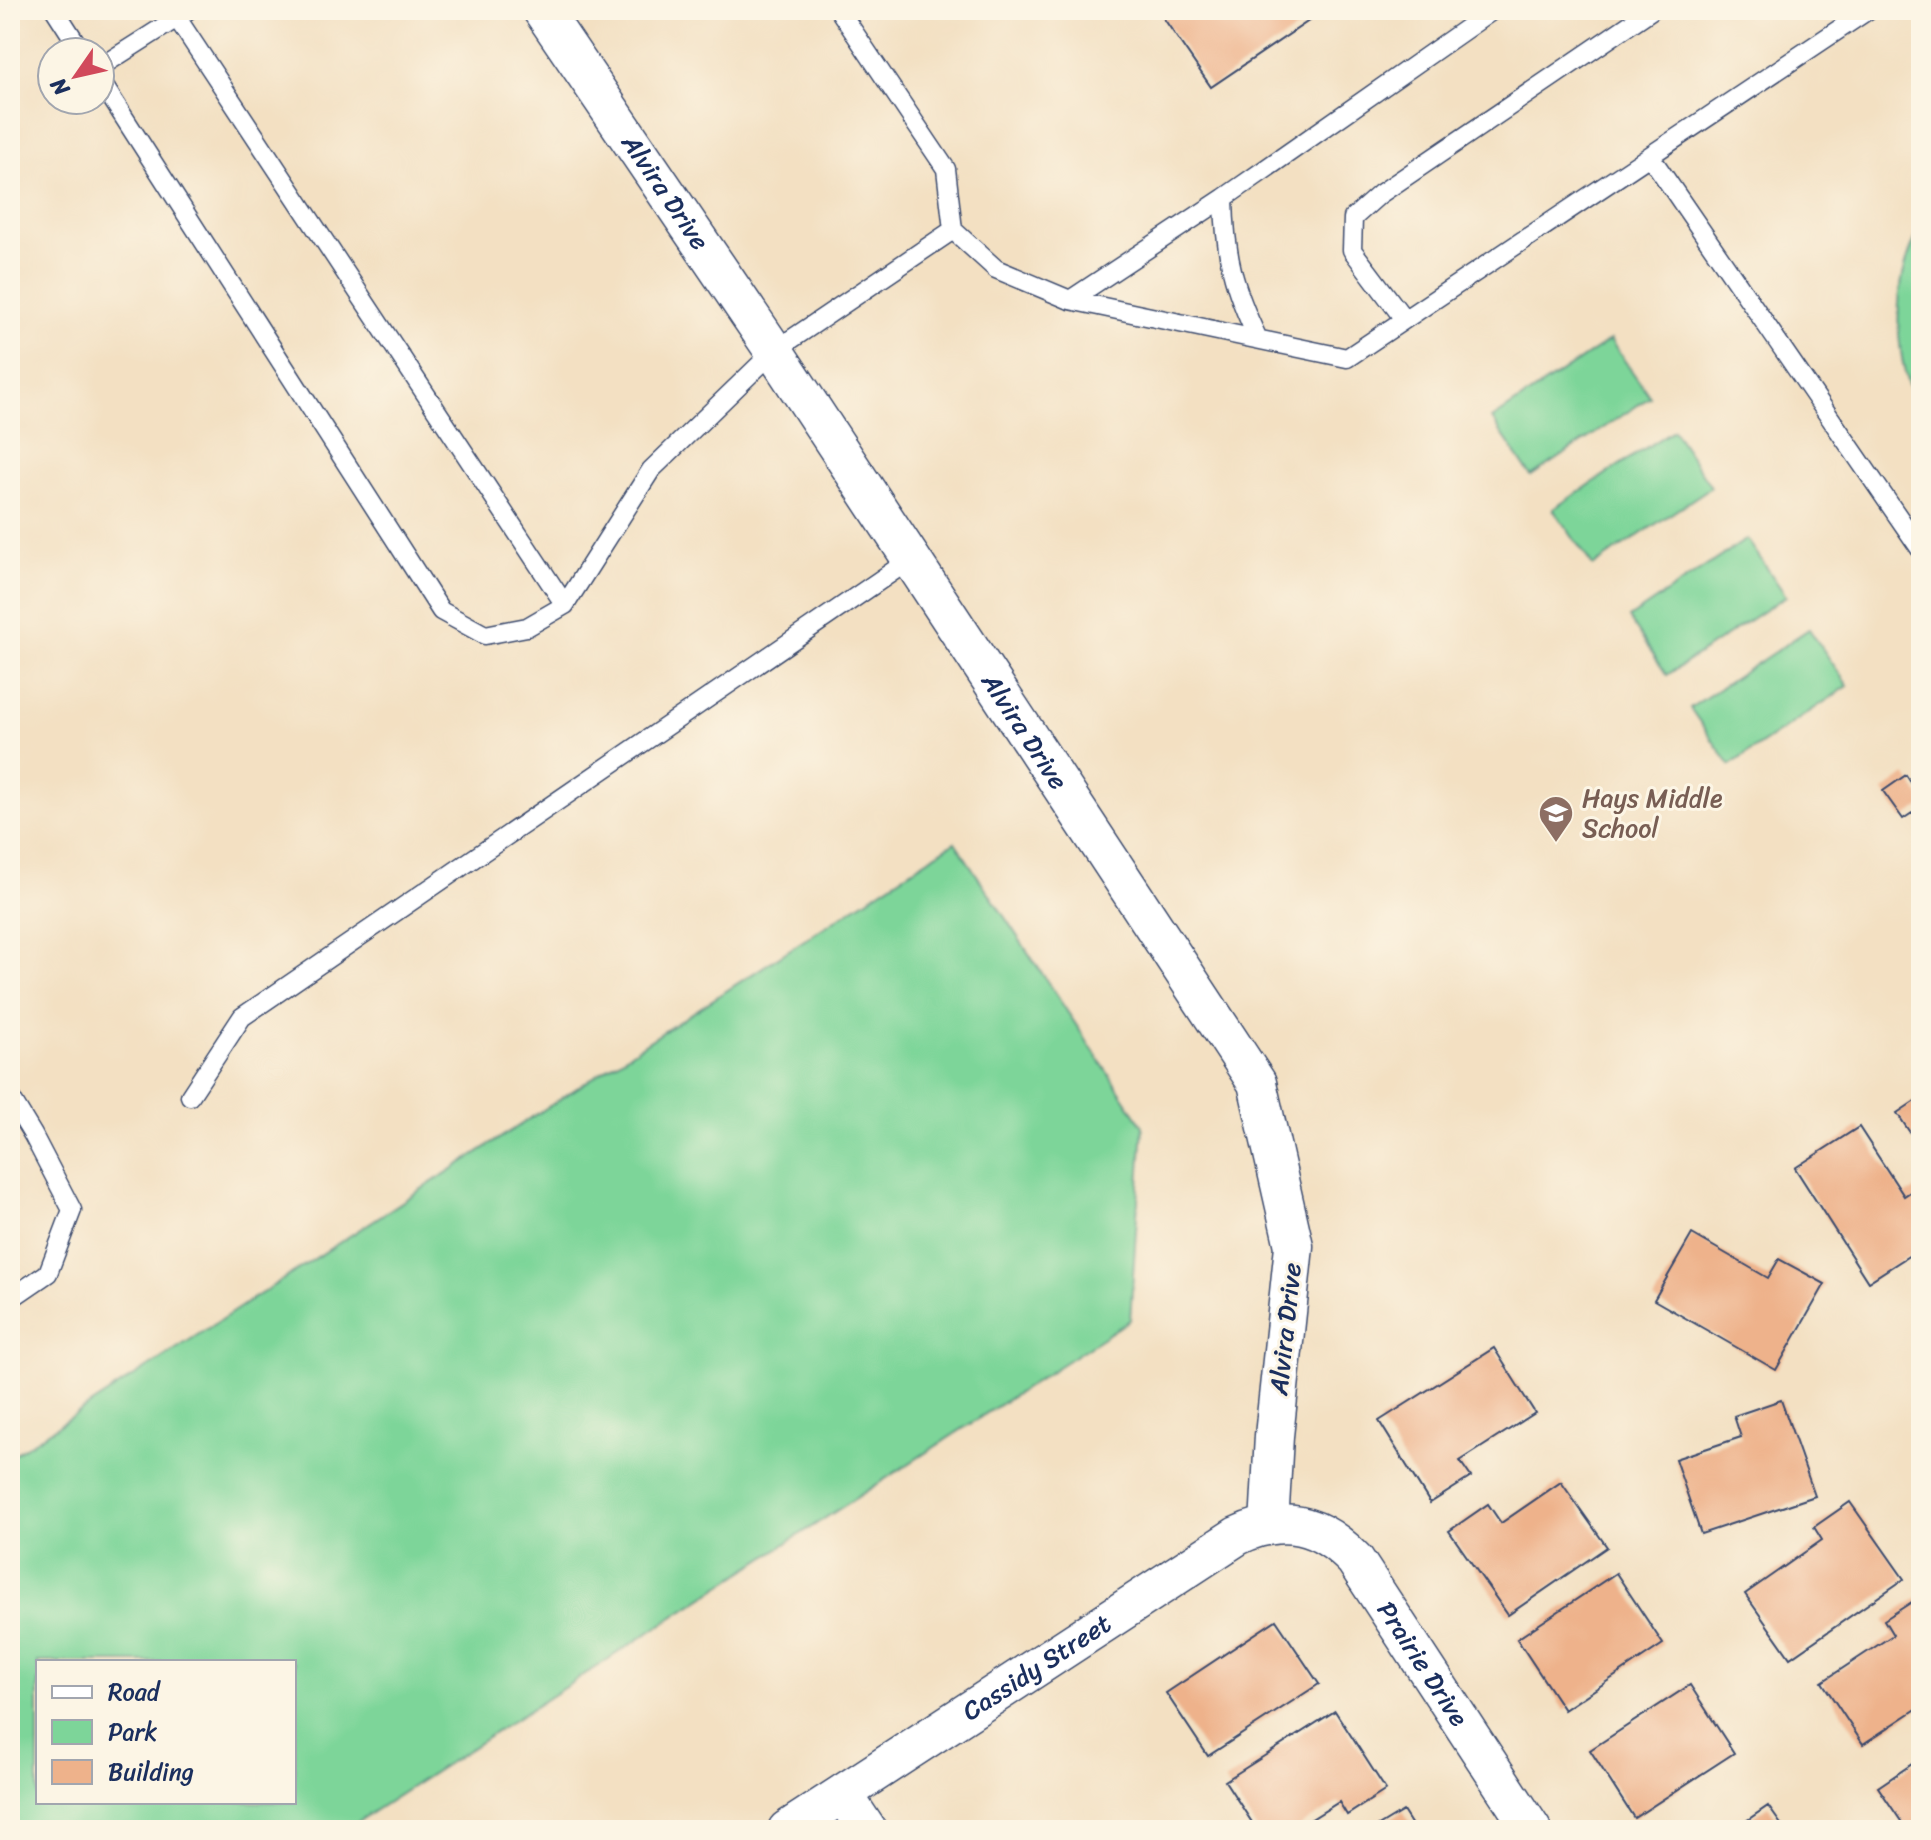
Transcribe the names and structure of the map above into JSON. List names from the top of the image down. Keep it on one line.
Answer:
{"streets":{"street":["Alvira Drive","Prairie Drive","Cassidy Street"]},"crossings":[["Alvira Drive","Prairie Drive"],["Alvira Drive","Cassidy Street"],["Prairie Drive","Cassidy Street"]],"places":{"school or university":["Hays Middle School"]},"legend":["Road","Park","Building"],"north":"bottom left"}
